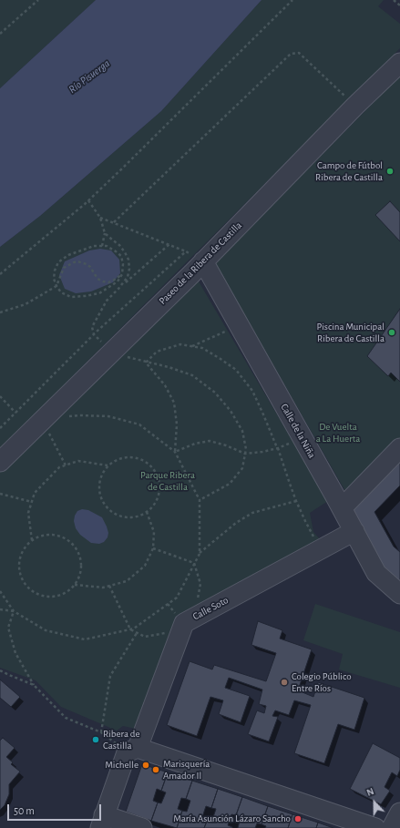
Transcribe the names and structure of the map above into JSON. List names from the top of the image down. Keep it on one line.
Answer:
{"streets":{"street":["Paseo de la Ribera de Castilla","Calle de la Niña","Calle Soto"]},"crossings":[["Paseo de la Ribera de Castilla","Calle de la Niña"],["Calle de la Niña","Calle Soto"]],"water":["Río Pisuerga"],"parks":["De Vuelta a La Huerta","Parque Ribera de Castilla"],"places":["Campo de Fútbol Ribera de Castilla","Piscina Municipal Ribera de Castilla","Colegio Público Entre Ríos","Ribera de Castilla","Michelle","Marisquería Amador Il","María Asunción Lázaro Sancho"],"scale_bar":"50 m","north":"top"}
